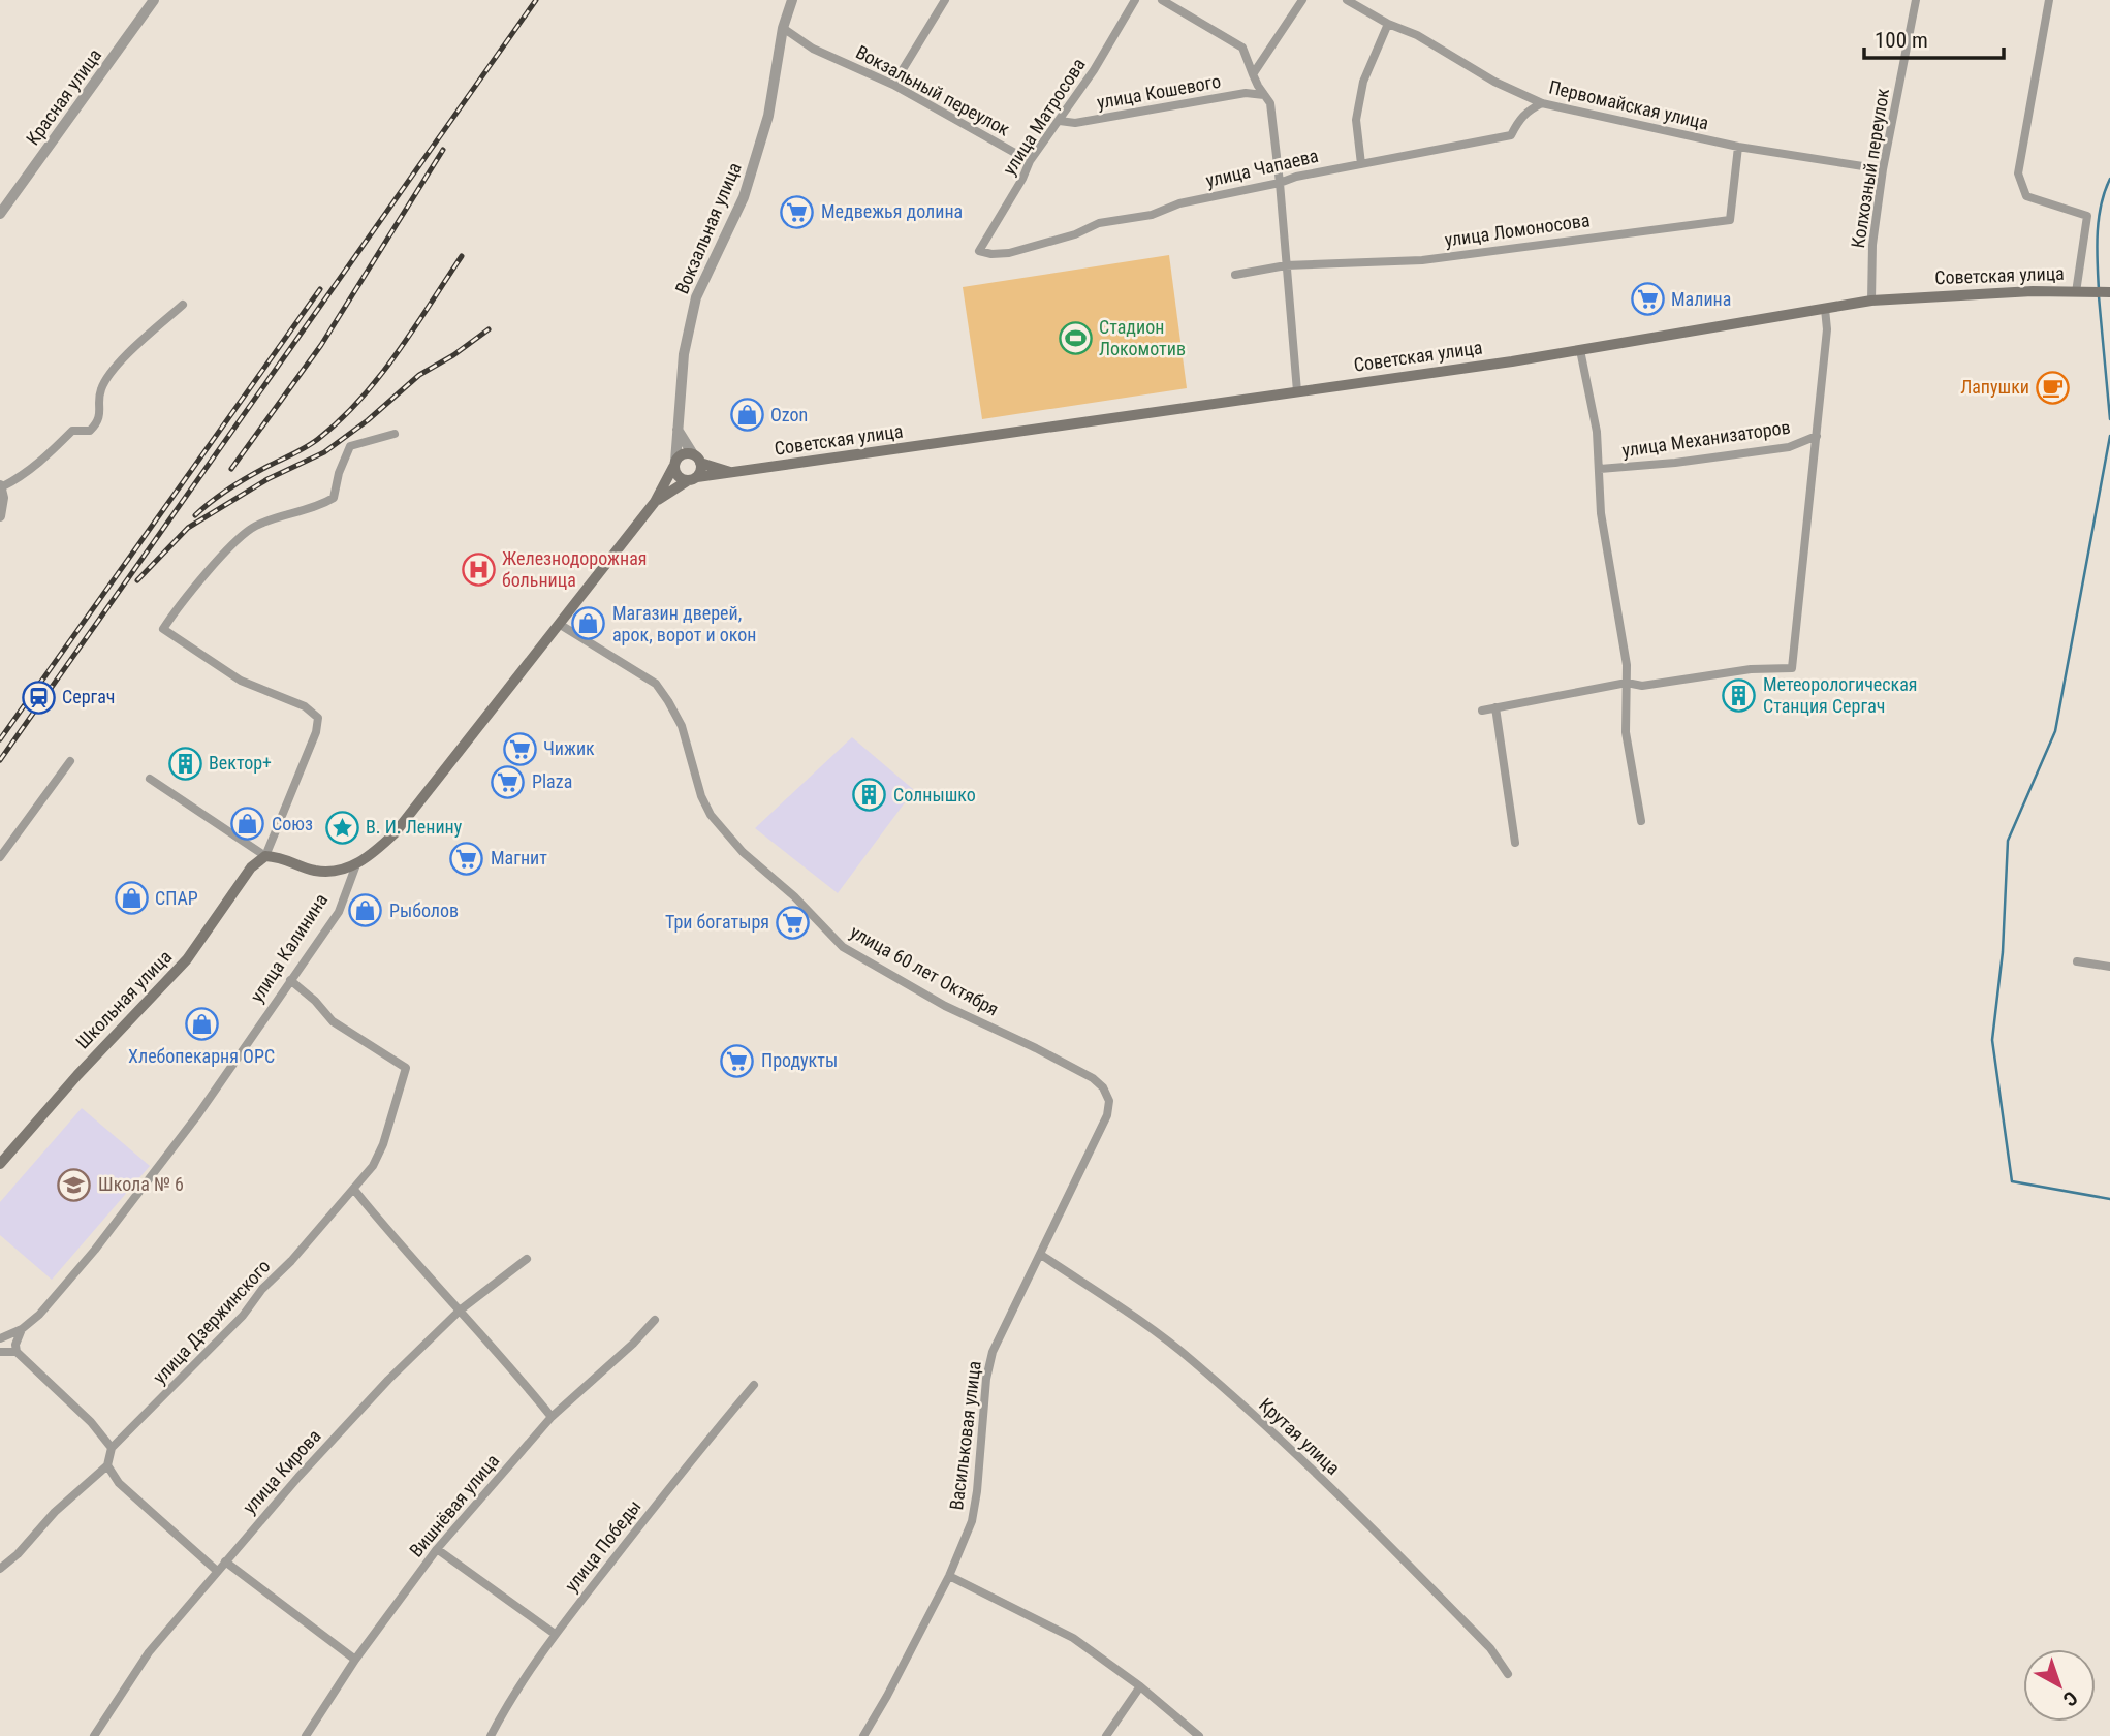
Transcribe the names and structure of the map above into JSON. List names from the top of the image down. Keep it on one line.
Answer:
{"streets":{"main road":["Советская улица","Школьная улица"],"street":["Вокзальный переулок","улица Кошевого","Красная улица","Первомайская улица","улица Матросова","улица Чапаева","Колхозный переулок","Вокзальная улица","улица Ломоносова","улица Механизаторов","улица Калинина","улица 60 лет Октября","улица Дзержинского","Васильковая улица","Крутая улица","улица Кирова","Вишнёвая улица","улица Победы"]},"crossings":[["Вокзальный переулок","улица Матросова"],["Вокзальный переулок","Вокзальная улица"],["улица Кошевого","улица Матросова"],["Первомайская улица","улица Чапаева"],["Первомайская улица","Колхозный переулок"],["Первомайская улица","улица Ломоносова"],["улица Матросова","улица Чапаева"],["Колхозный переулок","Советская улица"],["Вокзальная улица","Советская улица"],["Советская улица","улица Механизаторов"],["улица Калинина","улица Дзержинского"],["улица 60 лет Октября","Васильковая улица"],["улица 60 лет Октября","Крутая улица"],["Васильковая улица","Крутая улица"]],"places":{"supermarket":["Медвежья долина","Малина","Чижик","Plaza","Магнит","Три богатыря","Продукты"],"sports":["Стадион Локомотив"],"cafe":["Лапушки"],"shop":["Ozon","Магазин дверей, арок, ворот и окон","Союз","СПАР","Рыболов","Хлебопекарня ОРС"],"hospital":["Железнодорожная больница"],"building":["Метеорологическая Станция Сергач","Вектор+","Солнышко"],"station":["Сергач"],"place":["В. И. Ленину"],"school or university":["Школа № 6"]},"scale_bar":"100 m","north":"bottom right"}
